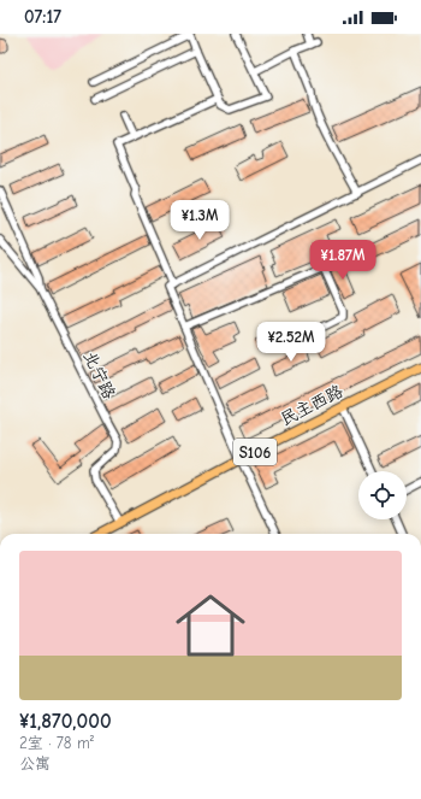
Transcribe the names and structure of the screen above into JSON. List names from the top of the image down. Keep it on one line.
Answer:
{"streets":{"main road":["民主西路","S106"],"street":["北宁路"]},"crossings":[["北宁路","民主西路"]],"page":{"status":"07:17","price":["¥1.3M","¥1.87M","¥2.52M"],"list":[{"name":"¥1,870,000","note":"2室 · 78 m² · 公寓"}]}}
